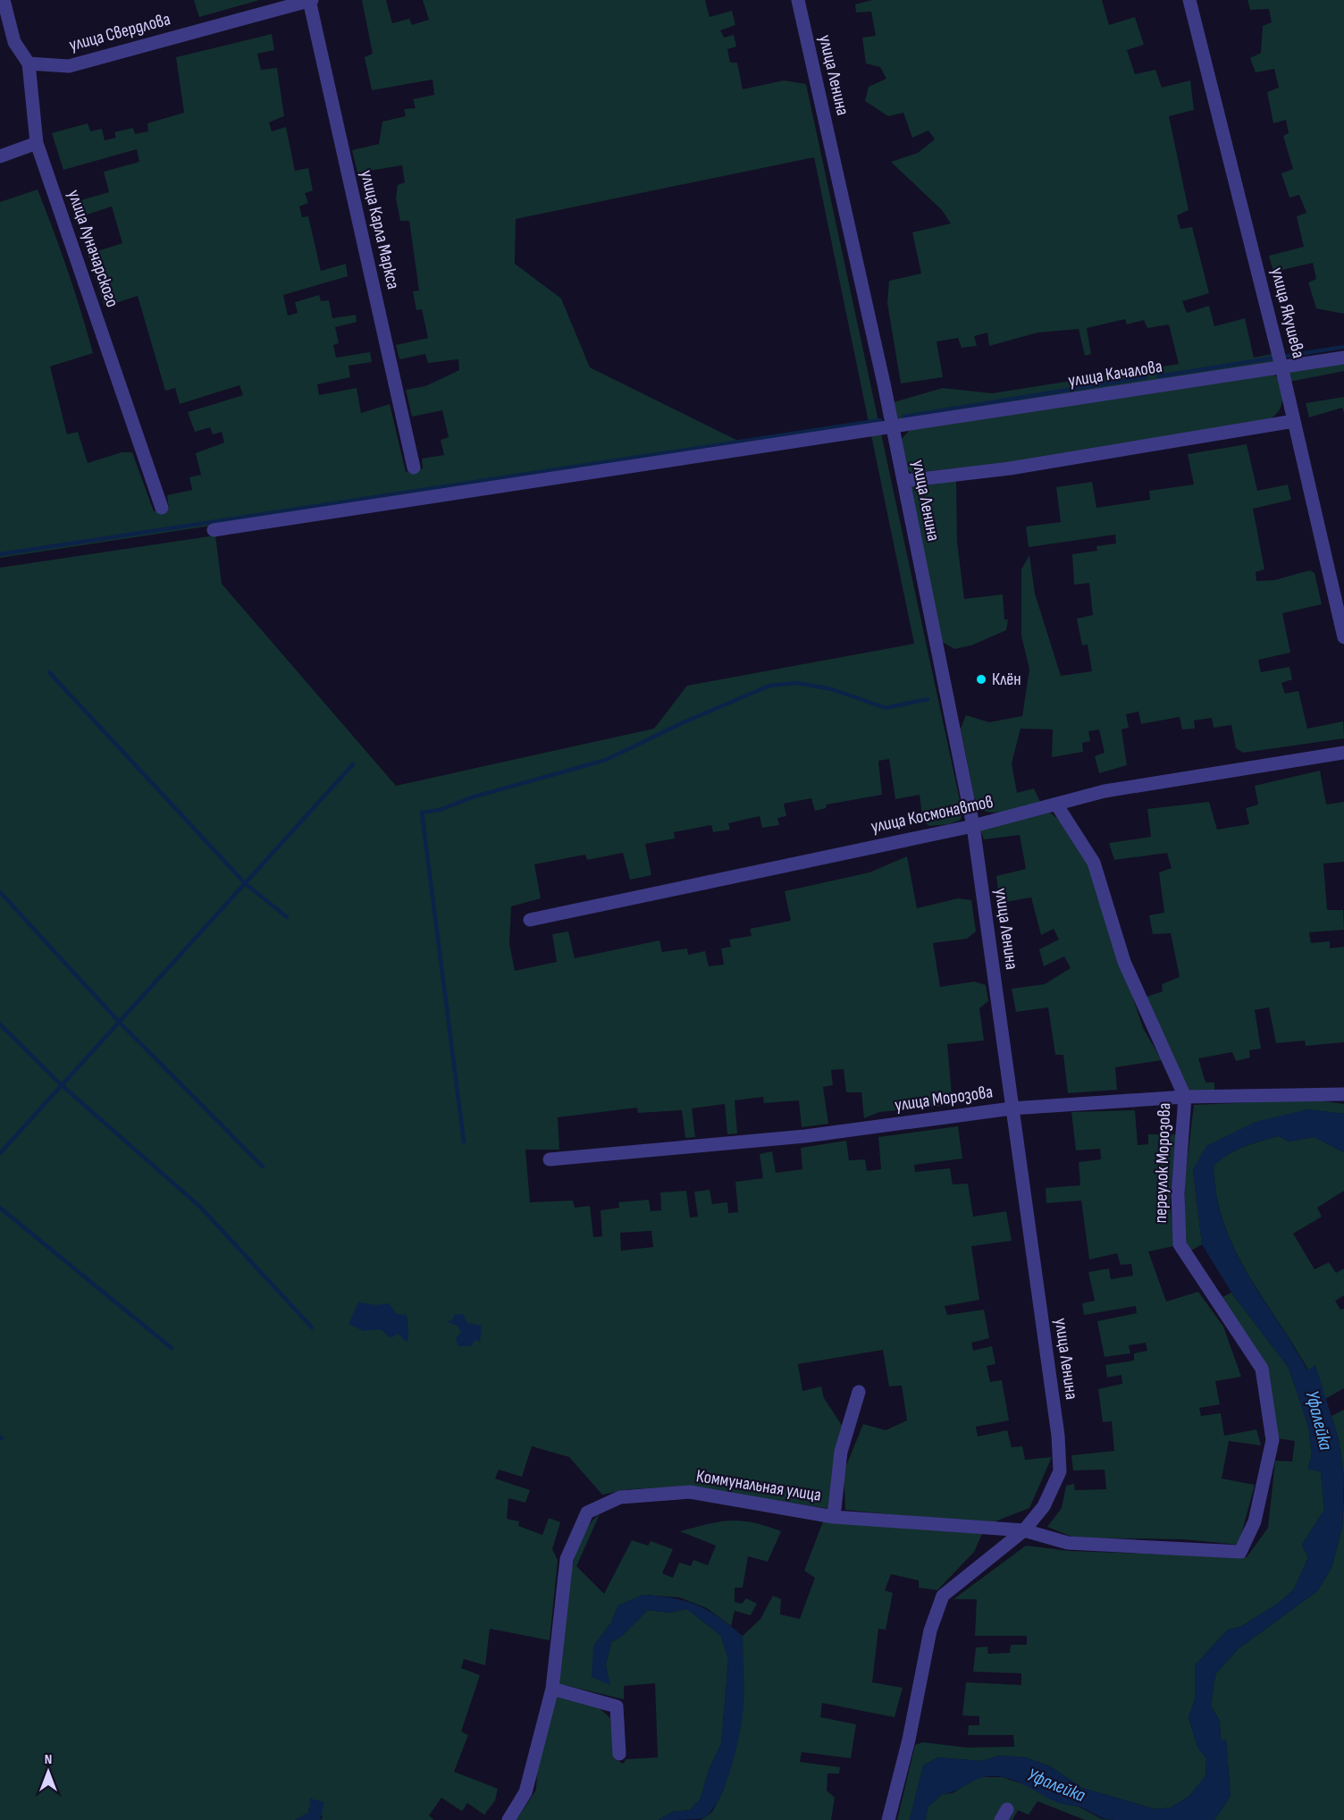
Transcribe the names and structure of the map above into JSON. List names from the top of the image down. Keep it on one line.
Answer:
{"streets":{"street":["улица Свердлова","улица Ленина","улица Карла Маркса","улица Луначарского","улица Якушева","улица Качалова","улица Космонавтов","улица Морозова","переулок Морозова","Коммунальная улица"]},"crossings":[["улица Свердлова","улица Карла Маркса"],["улица Свердлова","улица Луначарского"],["улица Ленина","улица Качалова"],["улица Ленина","улица Космонавтов"],["улица Ленина","улица Морозова"],["улица Ленина","Коммунальная улица"],["улица Якушева","улица Качалова"],["улица Космонавтов","переулок Морозова"],["улица Морозова","переулок Морозова"],["переулок Морозова","Коммунальная улица"]],"water":["Уфалейка"],"places":["Клён"],"north":"top"}
